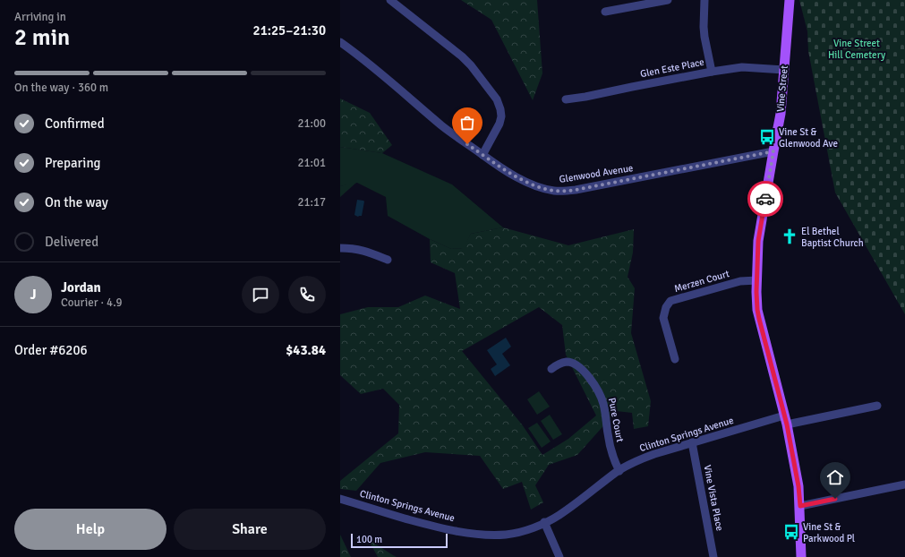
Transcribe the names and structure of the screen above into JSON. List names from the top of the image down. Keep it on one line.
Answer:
{"streets":{"main road":["Vine Street"],"street":["Glen Este Place","Glenwood Avenue","Merzen Court","Pure Court","Clinton Springs Avenue","Vine Vista Place"]},"crossings":[["Glen Este Place","Vine Street"],["Vine Street","Glenwood Avenue"],["Vine Street","Merzen Court"],["Vine Street","Clinton Springs Avenue"],["Pure Court","Clinton Springs Avenue"],["Clinton Springs Avenue","Vine Vista Place"]],"parks":["Vine Street Hill Cemetery"],"places":{"bus stop":["Vine St & Glenwood Ave","Vine St & Parkwood Pl"],"church":["El Bethel Baptist Church"]},"scale_bar":"100 m","page":{"heading":["2 min","Arriving in","21:25–21:30"],"panel":["Jordan","Courier · 4.9","Order #6206","$43.84"],"bar":"On the way · 360 m","list":[["Confirmed","21:00"],["Preparing","21:01"],["On the way","21:17"],"Delivered"],"round":"J","buttons":["Help","Share"],"scale":"100 m"}}
